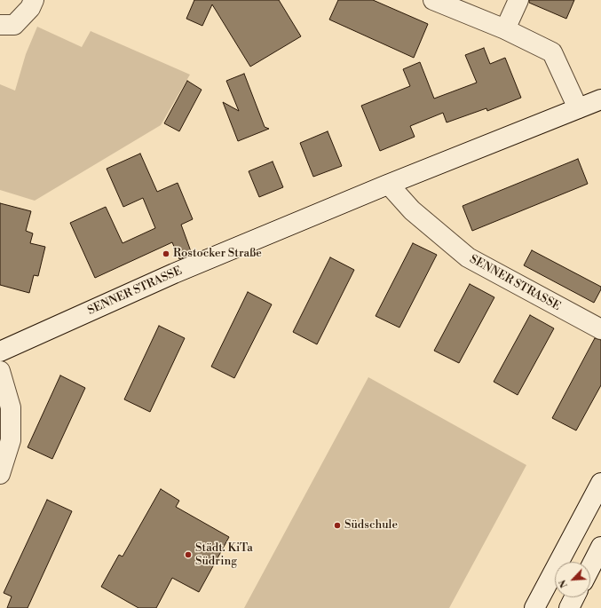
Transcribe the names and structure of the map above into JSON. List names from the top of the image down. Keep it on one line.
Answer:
{"streets":{"street":["SENNER STRASSE"]},"places":["Rostocker Straße","Südschule","Städt. KiTa Südring"],"north":"bottom left"}
